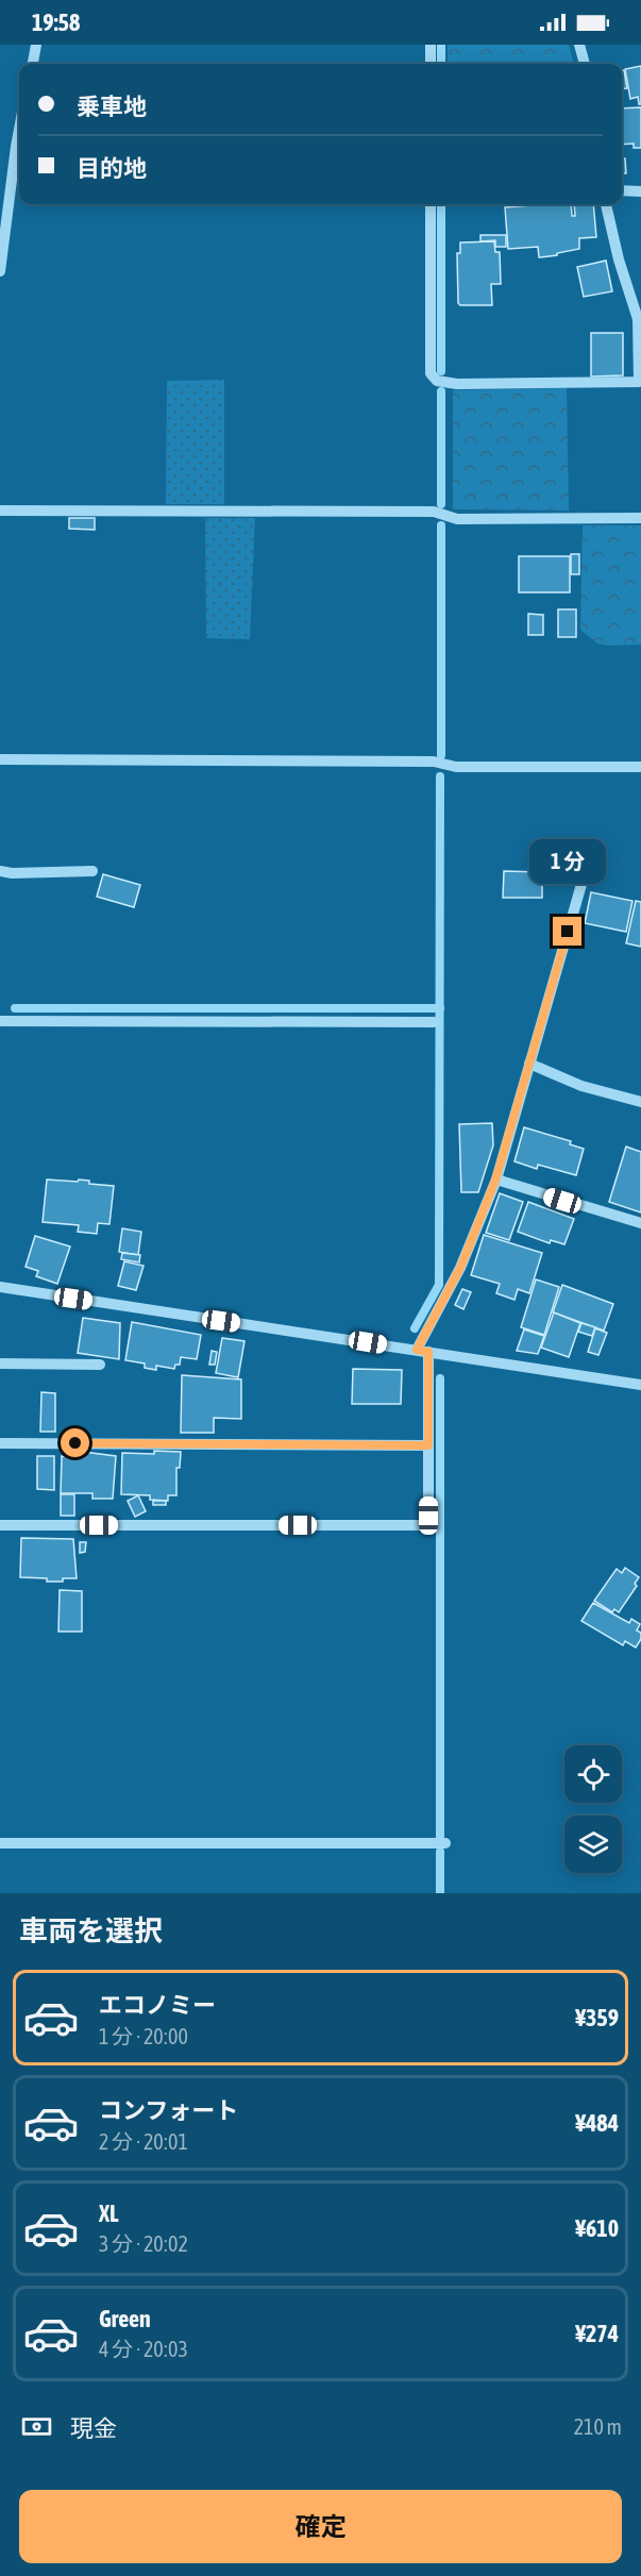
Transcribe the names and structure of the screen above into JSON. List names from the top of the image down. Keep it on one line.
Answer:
{"page":{"status":"19:58","banner":["乗車地","目的地"],"bubble":"1 分","heading":"車両を選択","list":[{"name":"エコノミー","note":"1 分 · 20:00","value":"¥359"},{"name":"コンフォート","note":"2 分 · 20:01","value":"¥484"},{"name":"XL","note":"3 分 · 20:02","value":"¥610"},{"name":"Green","note":"4 分 · 20:03","value":"¥274"}],"pay":["現金","210 m"],"buttons":"確定"}}
